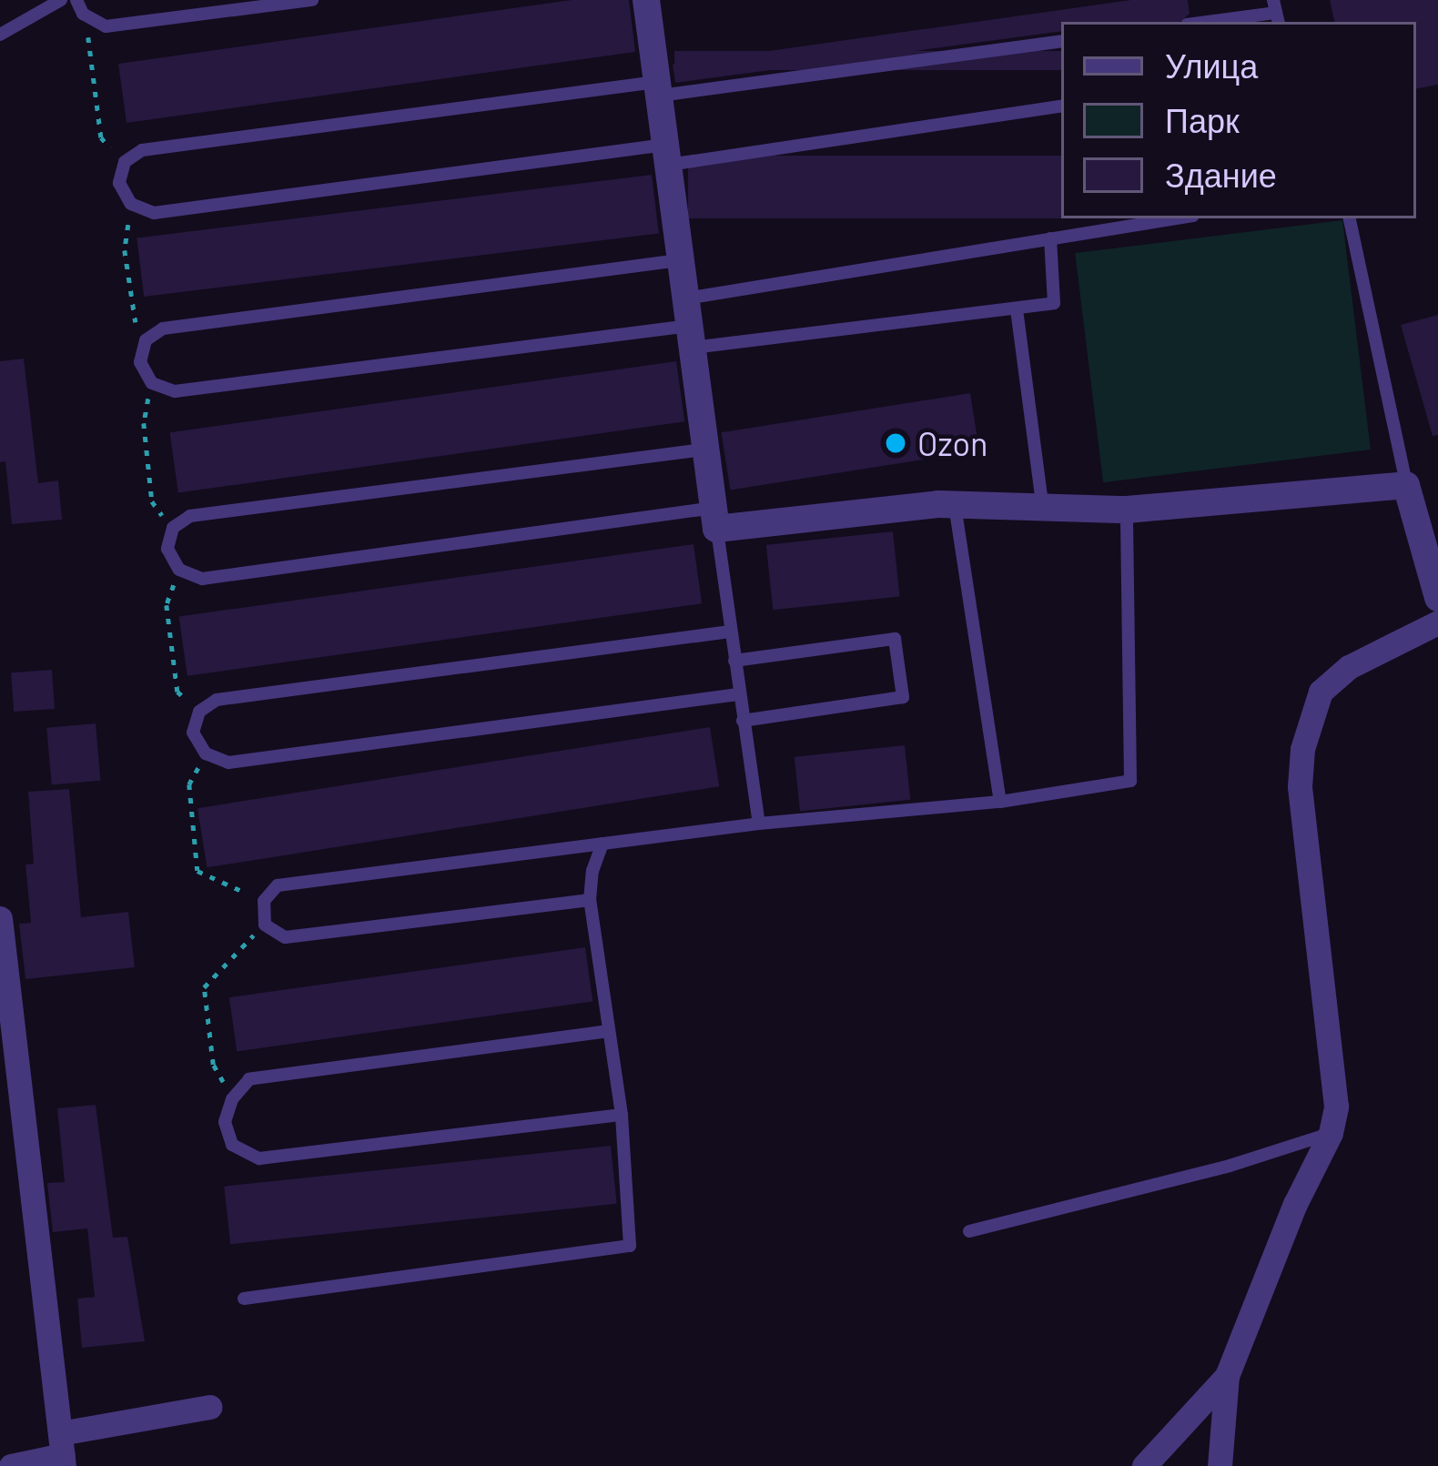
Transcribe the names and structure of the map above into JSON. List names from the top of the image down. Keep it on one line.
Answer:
{"places":["Ozon"],"legend":["Улица","Парк","Здание"]}
